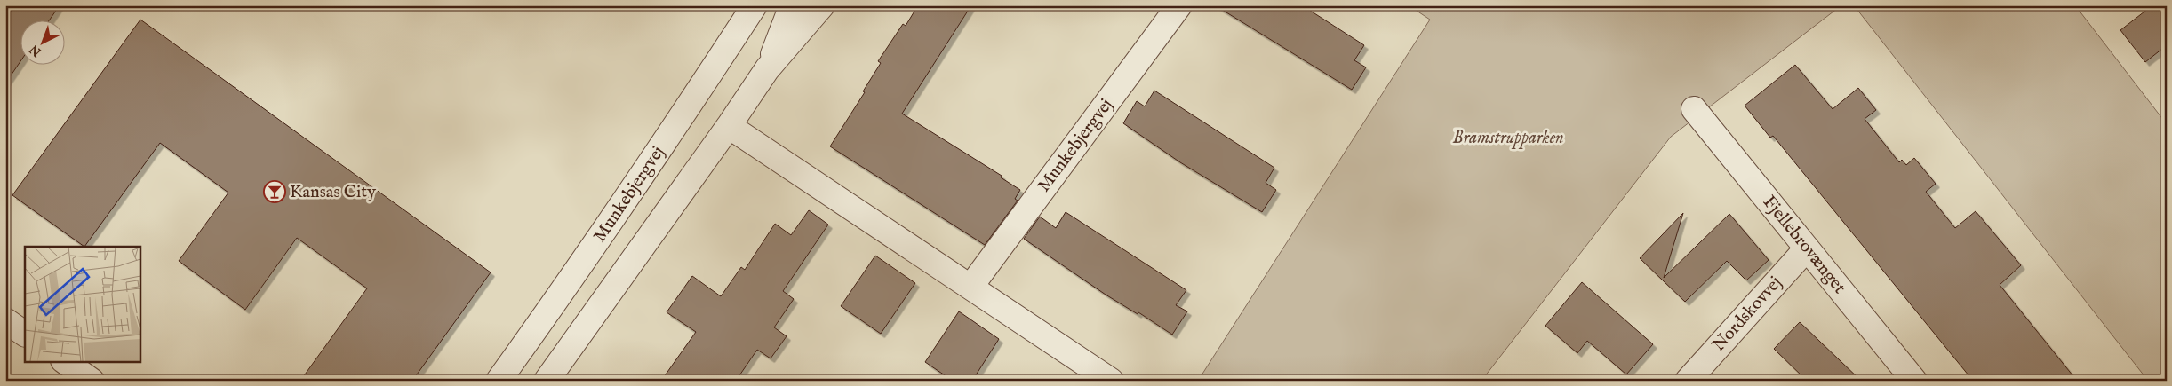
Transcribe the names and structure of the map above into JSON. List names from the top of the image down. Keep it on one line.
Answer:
{"streets":{"street":["Munkebjergvej","Fjellebrovænget","Nordskovvej"]},"crossings":[["Fjellebrovænget","Nordskovvej"]],"parks":["Bramstrupparken"],"places":{"bar":["Kansas City"]},"north":"bottom left"}
